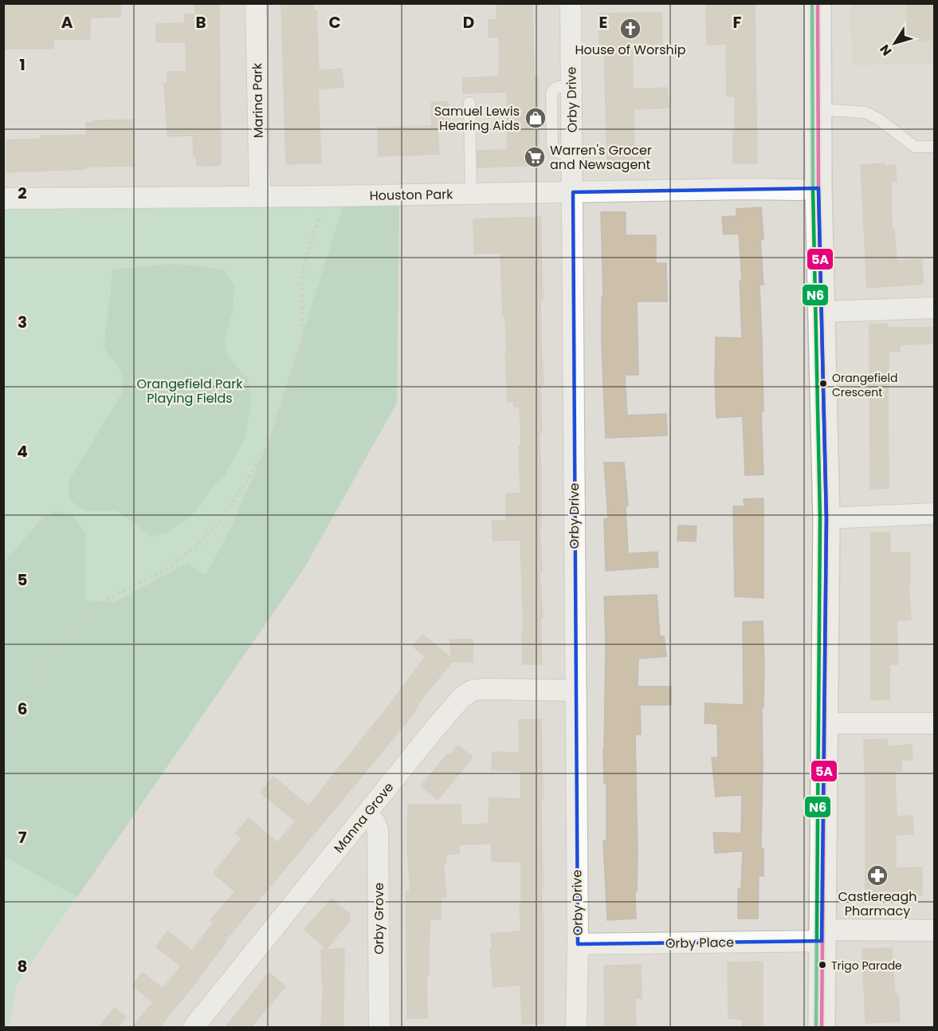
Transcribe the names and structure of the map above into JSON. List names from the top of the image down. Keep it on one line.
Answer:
{"streets":{"street":["Orby Drive","Marina Park","Houston Park","Manna Grove","Orby Grove","Orby Place"]},"crossings":[["Orby Drive","Houston Park"],["Orby Drive","Manna Grove"],["Orby Drive","Orby Place"],["Marina Park","Houston Park"],["Manna Grove","Orby Grove"]],"parks":["Orangefield Park Playing Fields"],"places":{"church":["House of Worship"],"shop":["Samuel Lewis Hearing Aids"],"supermarket":["Warren's Grocer and Newsagent"],"other":["Orangefield Crescent","Trigo Parade"],"pharmacy":["Castlereagh Pharmacy"]},"lines":["transit line 5A","transit line N6"],"north":"bottom left","grid":{"columns":["A","B","C","D","E","F"],"rows":["1","2","3","4","5","6","7","8"]}}
